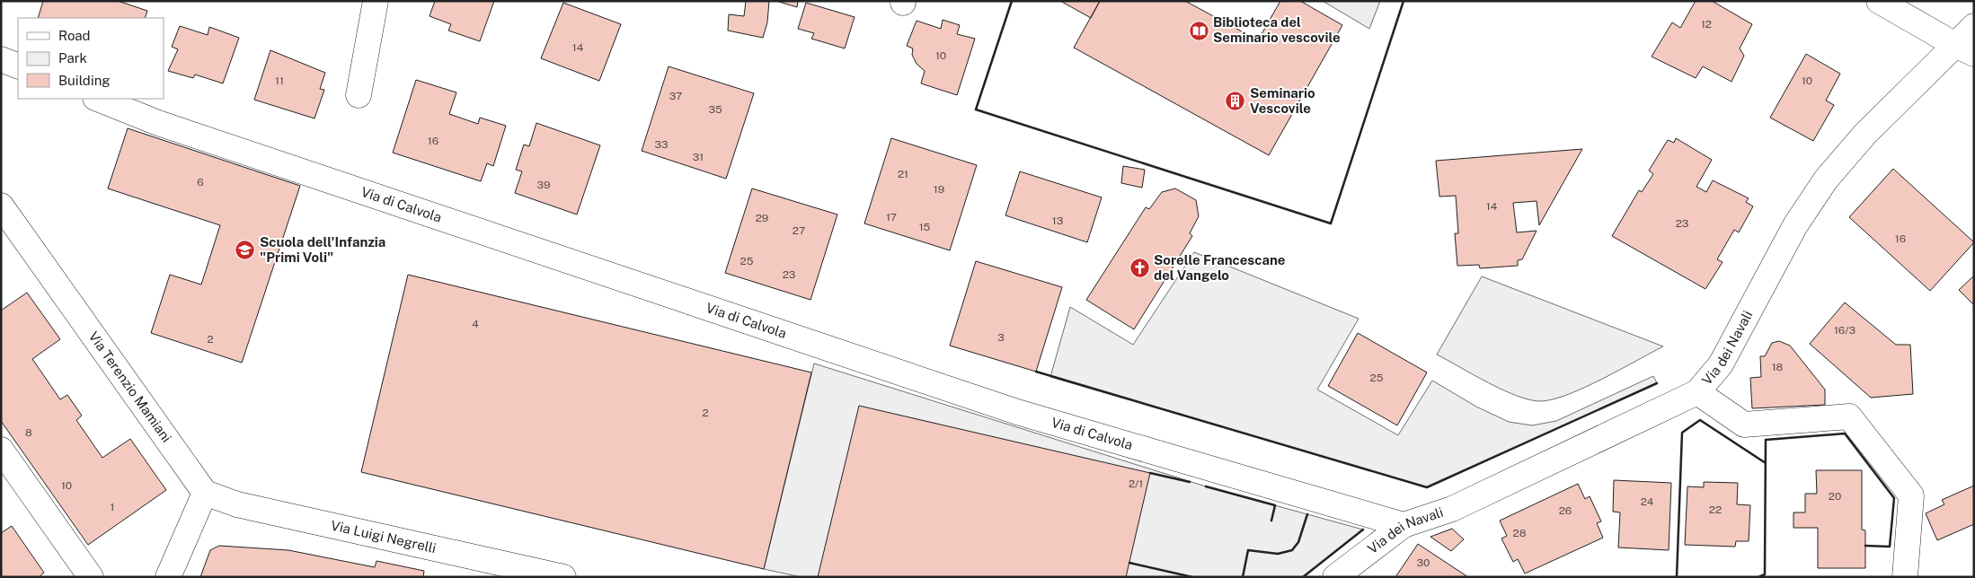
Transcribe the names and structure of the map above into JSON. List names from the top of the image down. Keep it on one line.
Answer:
{"streets":{"street":["Via di Calvola","Via dei Navali","Via Terenzio Mamiani","Via Luigi Negrelli"]},"crossings":[["Via di Calvola","Via dei Navali"],["Via Terenzio Mamiani","Via Luigi Negrelli"]],"places":{"library":["Biblioteca del Seminario vescovile"],"building":["Seminario Vescovile"],"school or university":["Scuola dell'Infanzia \"Primi Voli\""],"church":["Sorelle Francescane del Vangelo"]},"house_numbers":["12","14","10","11","10","37","35","16","33","31","21","6","39","19","14","17","29","13","23","15","27","16","25","23","4","16/3","3","2","18","25","2","8","2/1","10","20","24","1","22","26","28","30"],"legend":["Road","Park","Building"]}
